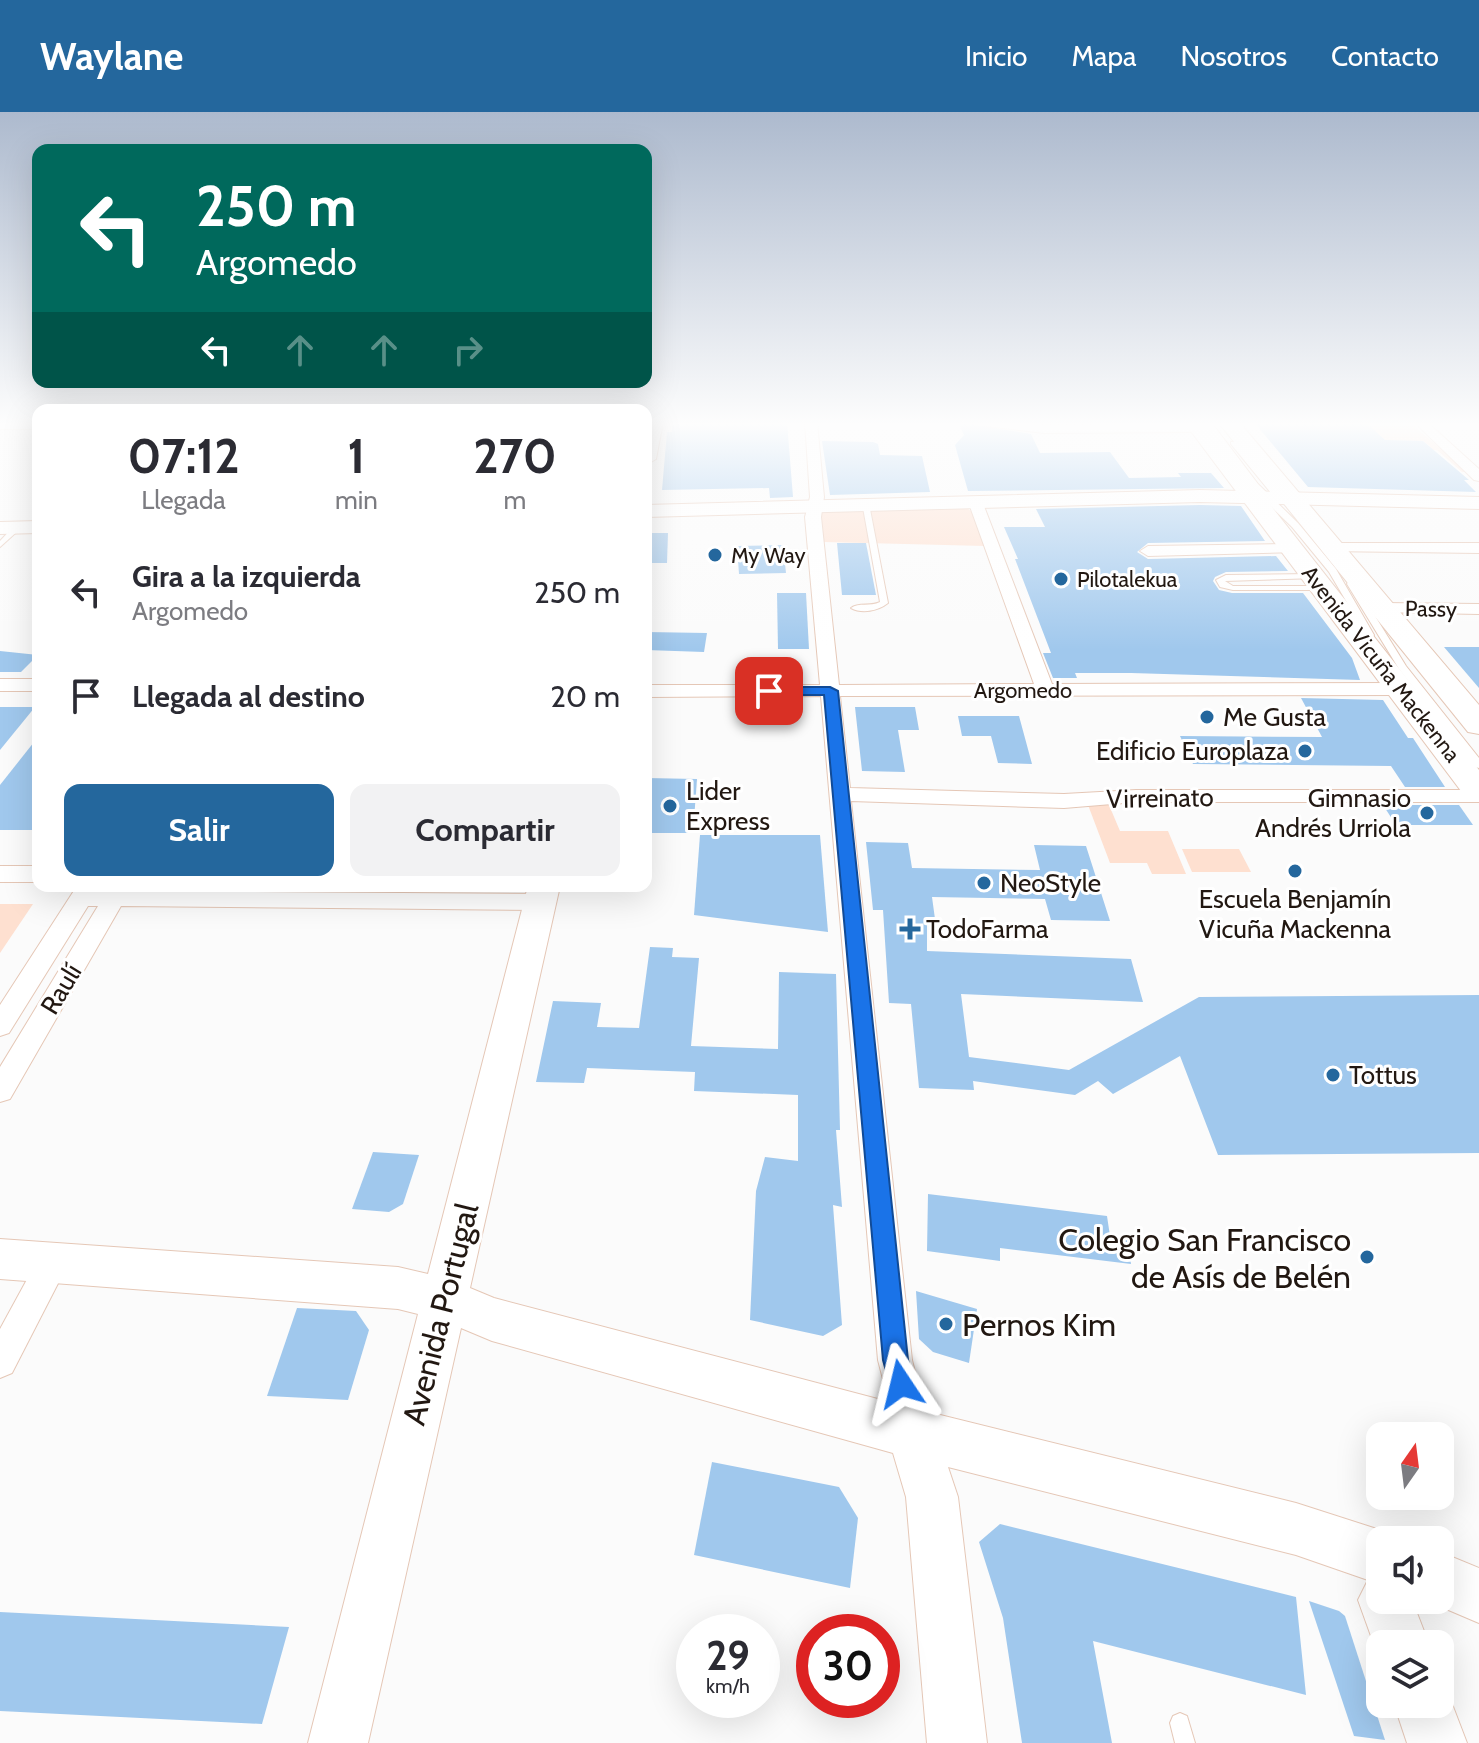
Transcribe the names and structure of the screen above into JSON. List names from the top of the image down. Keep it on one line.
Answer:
{"streets":{"main road":["Avenida Vicuña Mackenna","Avenida Portugal"],"street":["Passy","Argomedo","Virreinato","Raulí"]},"crossings":[["Passy","Avenida Vicuña Mackenna"],["Avenida Vicuña Mackenna","Argomedo"],["Avenida Vicuña Mackenna","Virreinato"]],"places":{"other":["My Way","Pilotalekua","Me Gusta","Edificio Europlaza","Lider Express","Gimnasio Andrés Urriola","Escuela Benjamín Vicuña Mackenna","NeoStyle","Tottus","Colegio San Francisco de Asís de Belén","Pernos Kim"],"health":["TodoFarma"]},"north":"top","page":{"header":"Waylane","nav":["Inicio","Mapa","Nosotros","Contacto"],"turn":["250 m","Argomedo"],"eta":["07:12","Llegada","1","min","270","m"],"list":[{"name":"Gira a la izquierda","note":"Argomedo","value":"250 m"},{"name":"Llegada al destino","value":"20 m"}],"buttons":["Salir","Compartir"],"speed":"29 km/h","limit":"30"}}
